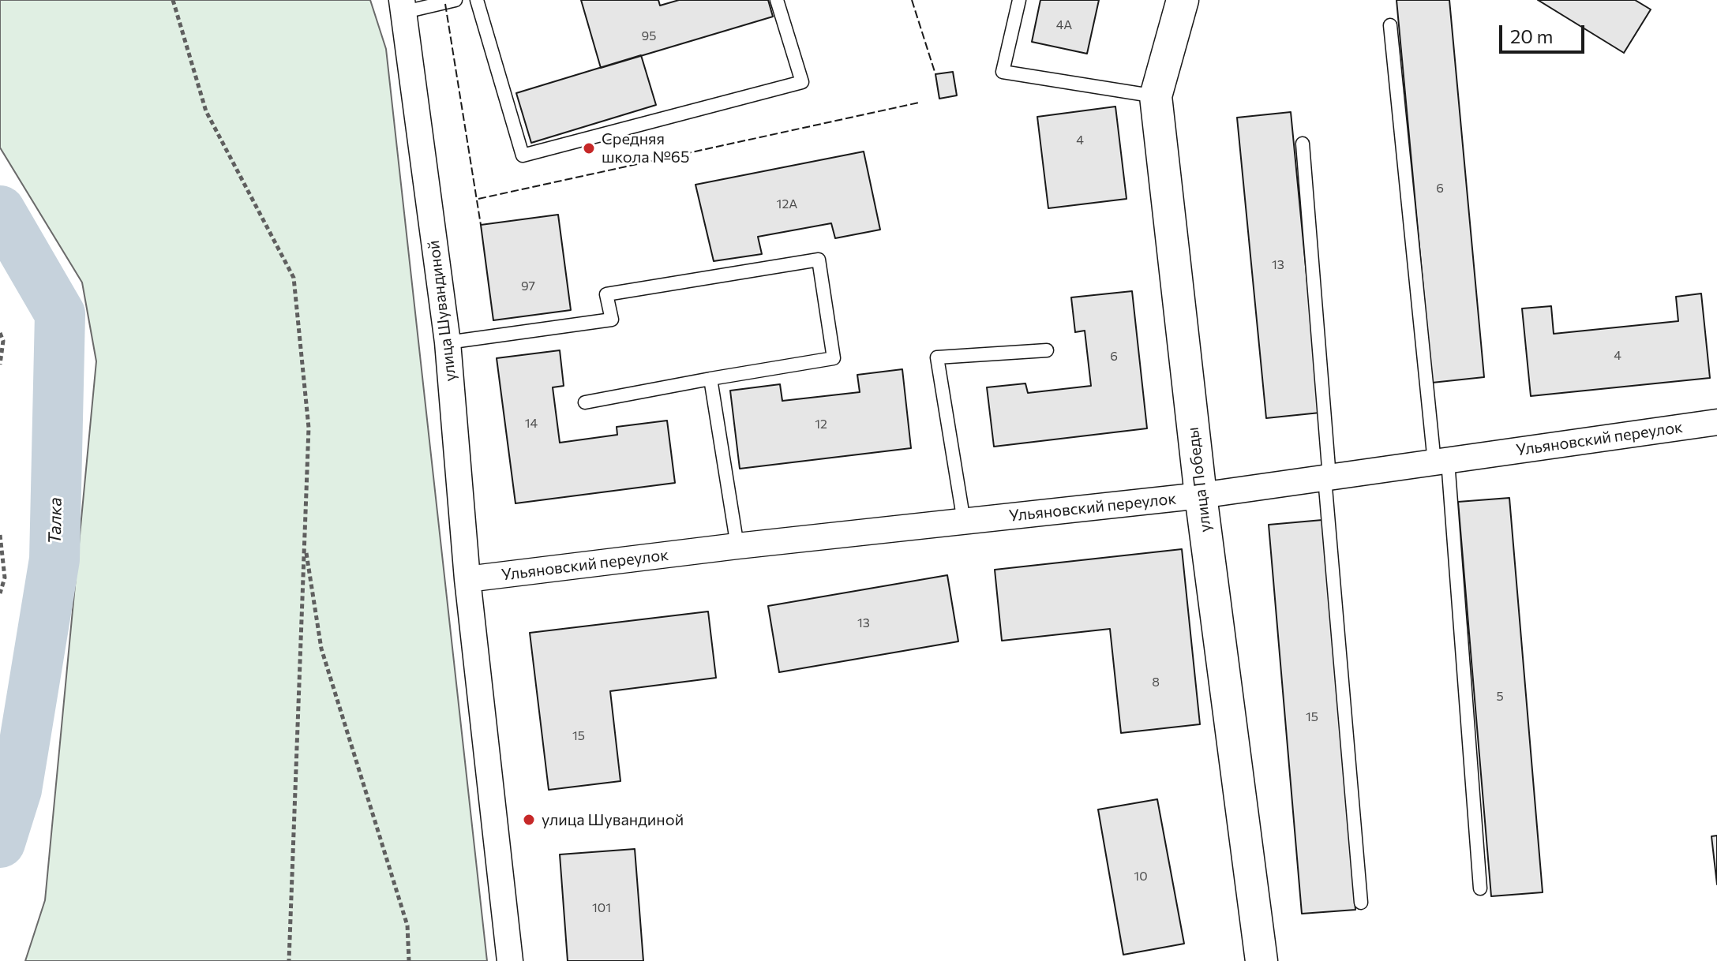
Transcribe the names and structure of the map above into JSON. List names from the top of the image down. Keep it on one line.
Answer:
{"streets":{"street":["улица Шувандиной","Ульяновский переулок","улица Победы"]},"crossings":[["улица Шувандиной","Ульяновский переулок"],["Ульяновский переулок","улица Победы"]],"water":["Талка"],"places":["Средняя школа №65","улица Шувандиной"],"house_numbers":["4А","95","4","6","12А","13","97","4","6","14","12","13","8","5","15","15","10","101"],"scale_bar":"20 m"}
